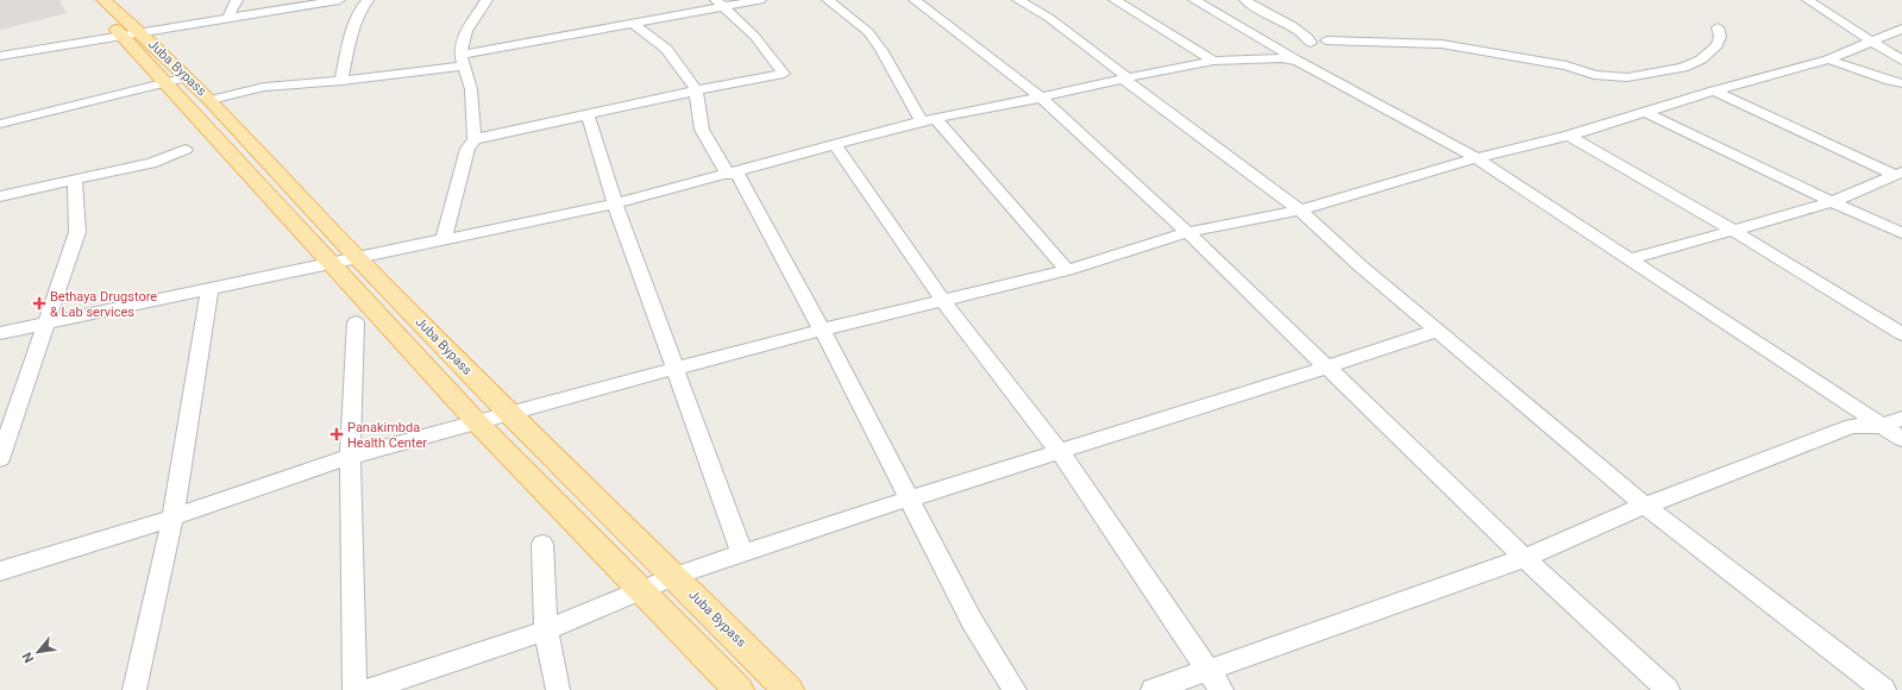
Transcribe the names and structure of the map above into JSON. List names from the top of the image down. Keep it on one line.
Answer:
{"streets":{"main road":["Juba Bypass"]},"places":{"health":["Bethaya Drugstore & Lab services","Panakimbda Health Center"]},"north":"bottom left"}
